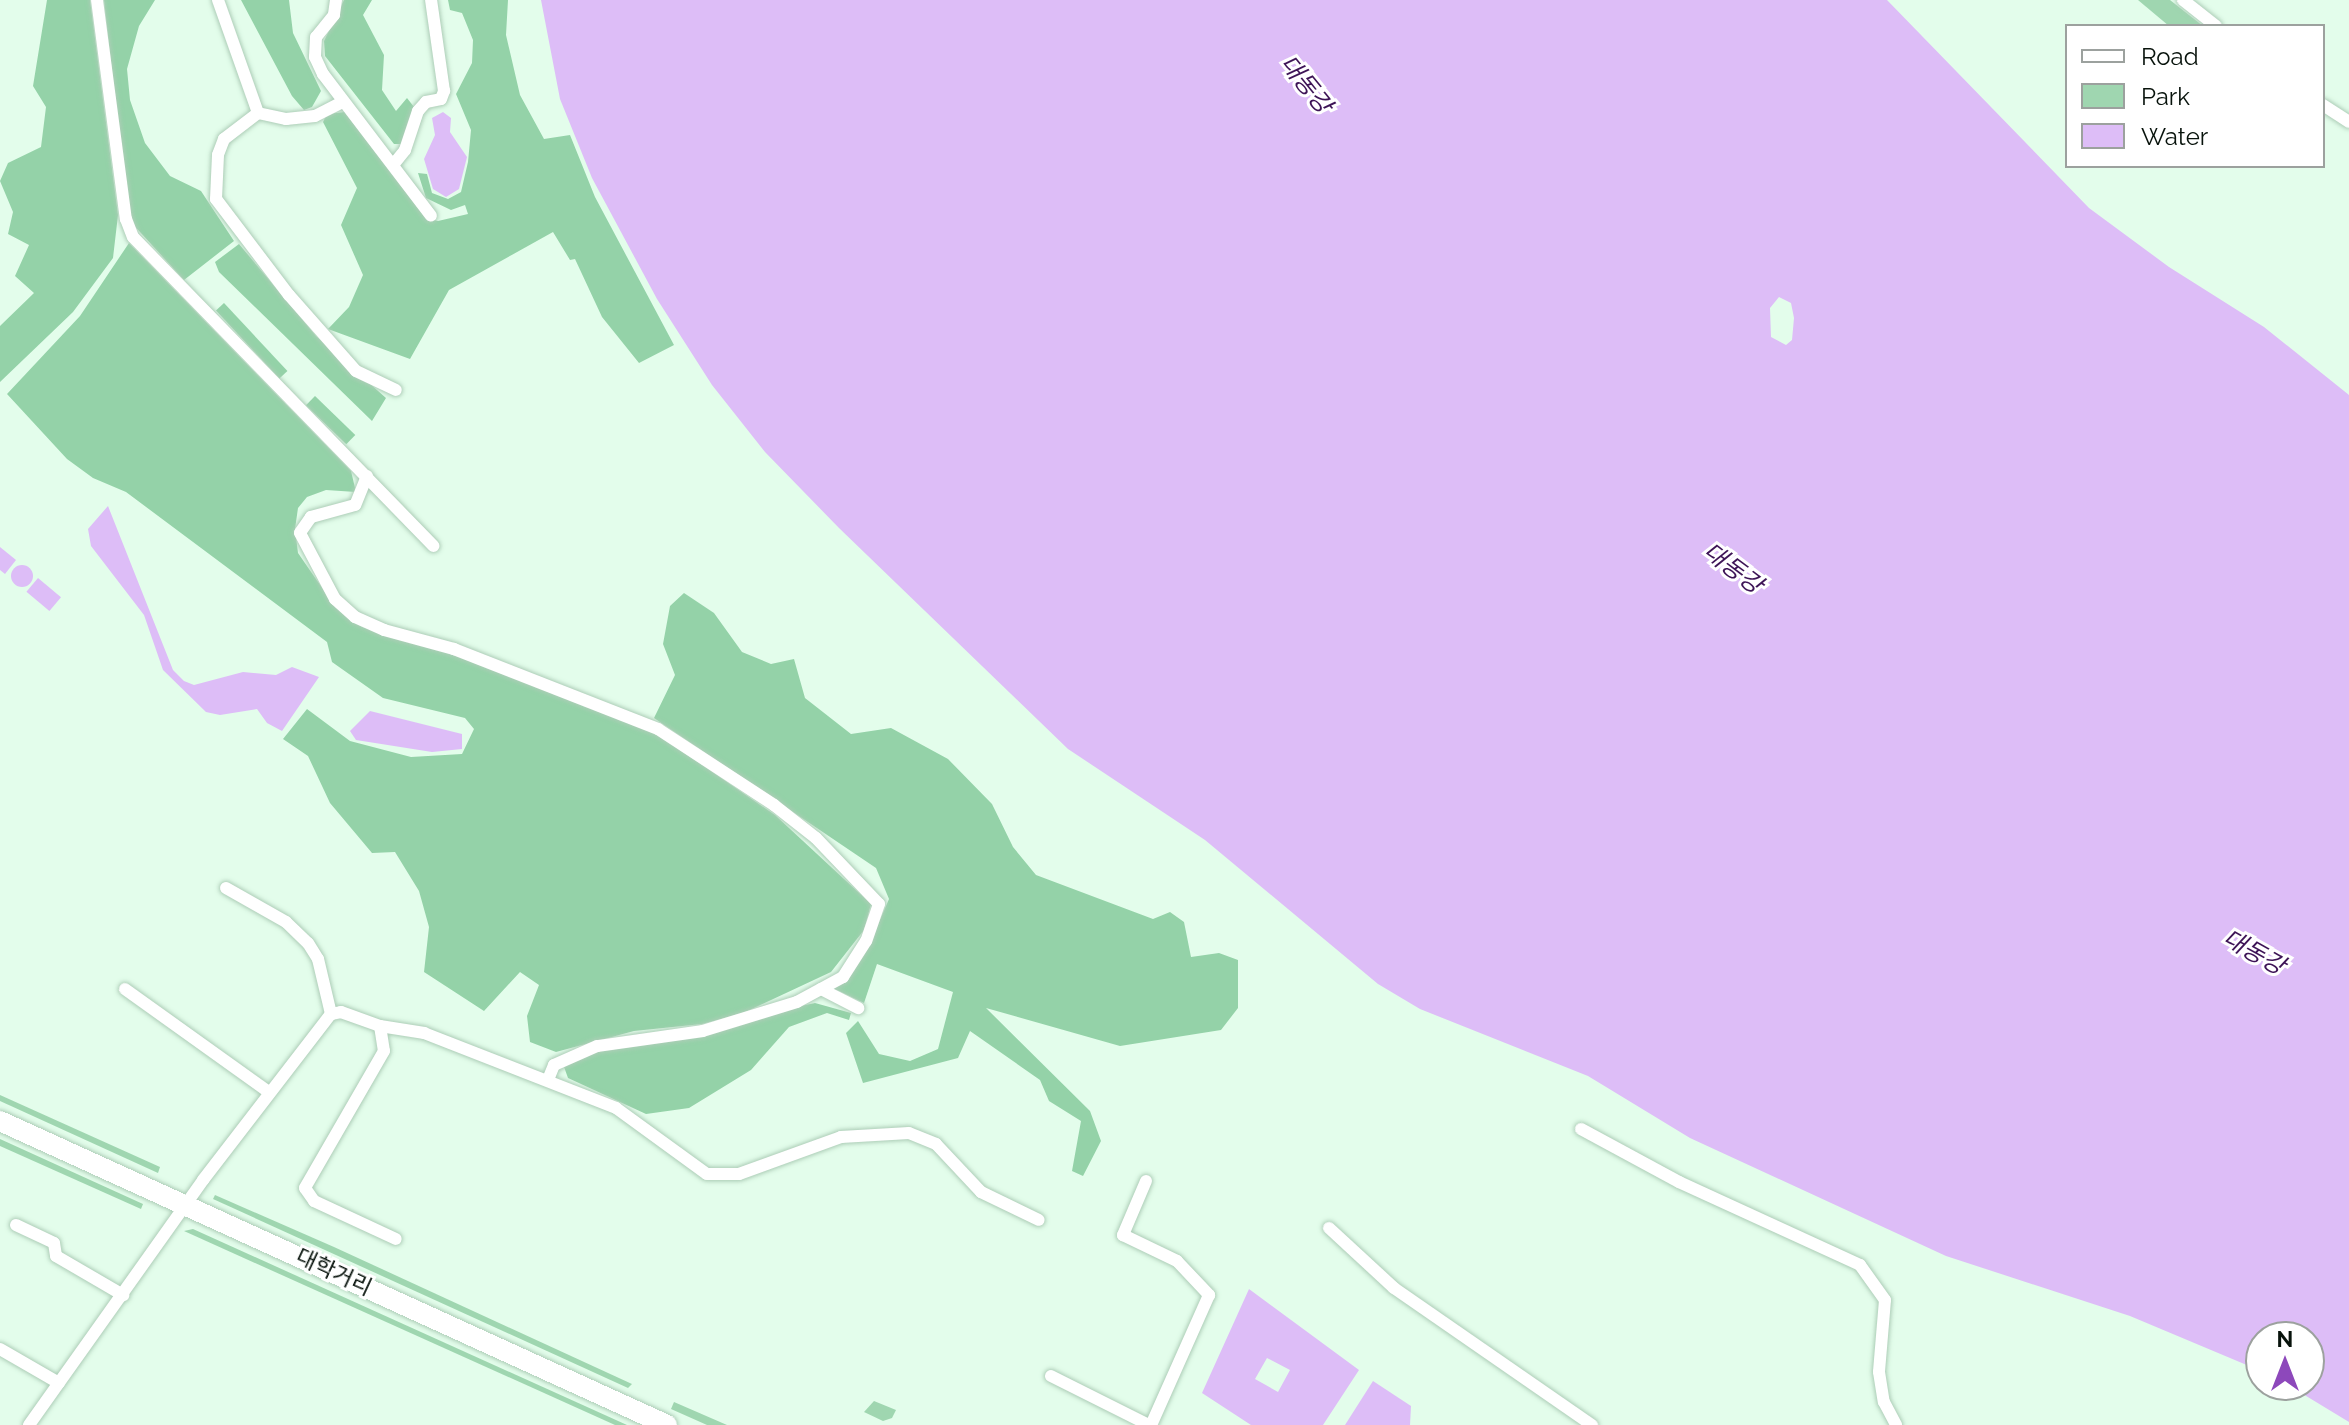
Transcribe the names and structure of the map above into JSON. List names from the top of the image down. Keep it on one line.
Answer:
{"streets":{"main road":["대학거리"]},"water":["대동강"],"legend":["Road","Park","Water"],"north":"top"}
